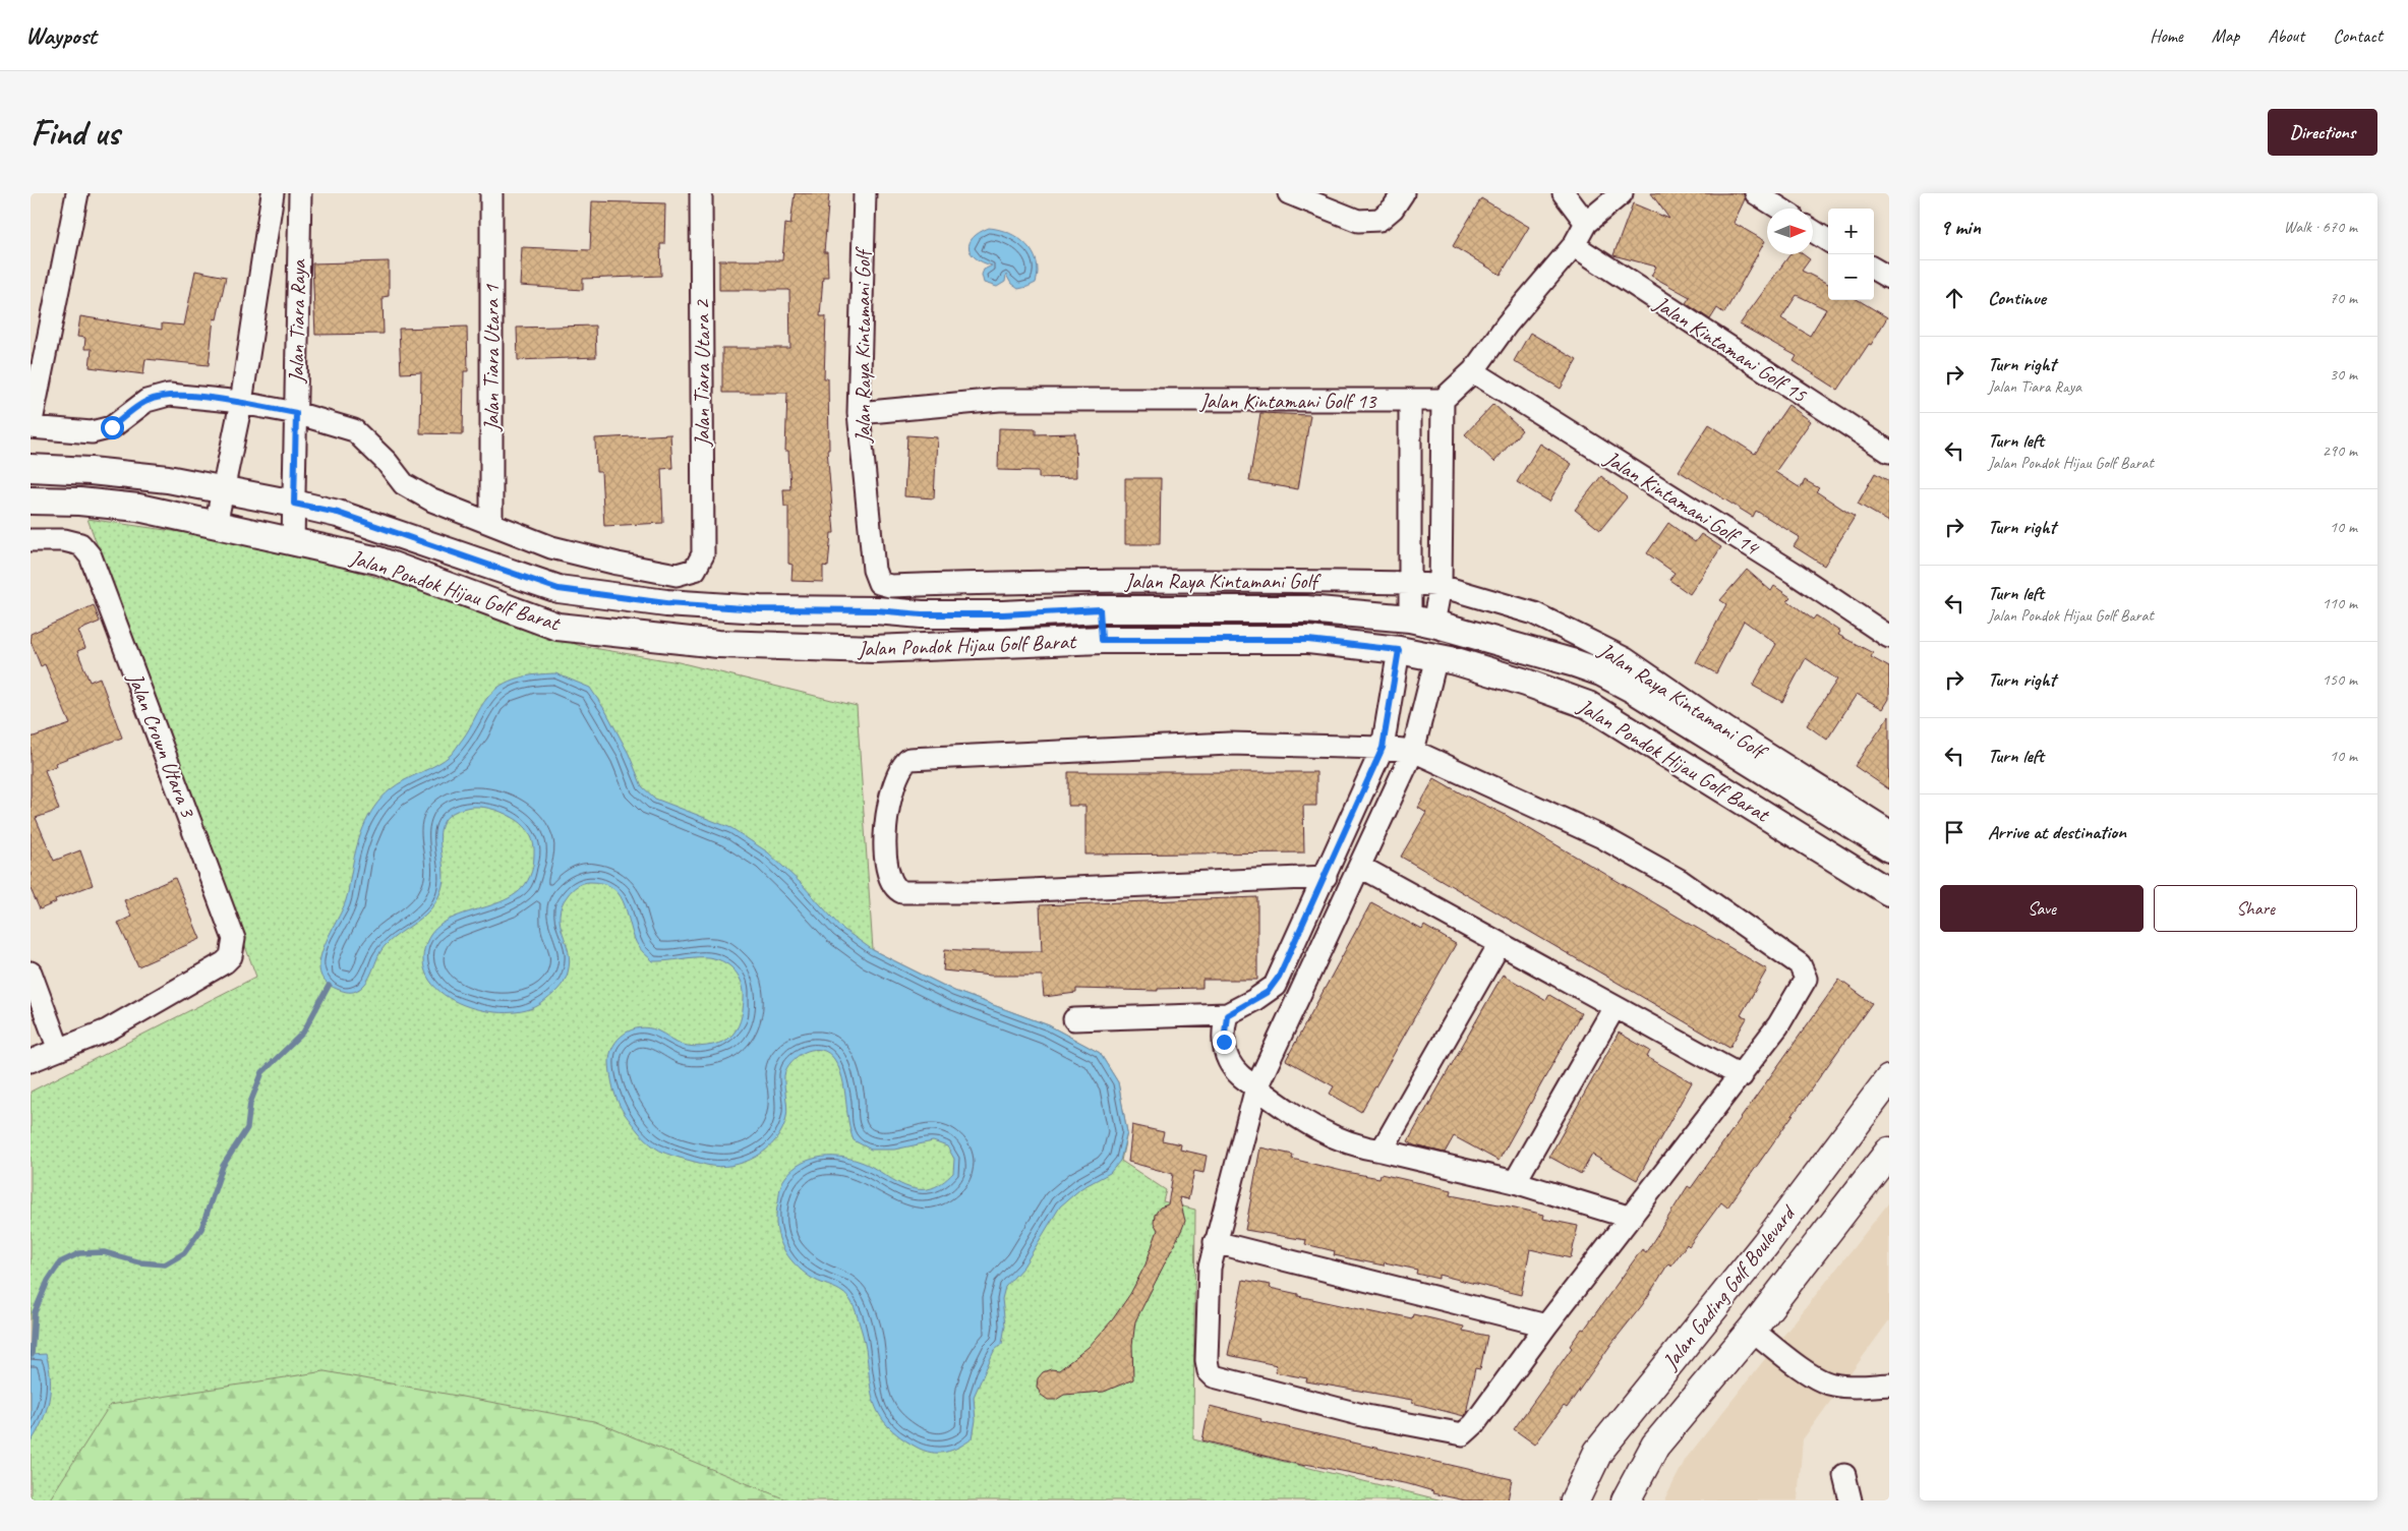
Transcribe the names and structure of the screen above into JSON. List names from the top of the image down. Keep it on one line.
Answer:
{"streets":{"main road":["Jalan Gading Golf Boulevard"],"street":["Jalan Tiara Raya","Jalan Raya Kintamani Golf","Jalan Kintamani Golf 15","Jalan Tiara Utara 1","Jalan Tiara Utara 2","Jalan Kintamani Golf 13","Jalan Kintamani Golf 14","Jalan Pondok Hijau Golf Barat","Jalan Crown Utara 3"]},"crossings":[["Jalan Tiara Raya","Jalan Pondok Hijau Golf Barat"],["Jalan Raya Kintamani Golf","Jalan Kintamani Golf 13"],["Jalan Tiara Utara 1","Jalan Tiara Utara 2"]],"north":"right","page":{"header":"Waypost","nav":["Home","Map","About","Contact"],"buttons":["Directions",["Save","Share"]],"title":"Find us","heading":["9 min","Walk · 670 m"],"map_buttons":["+","−"],"list":[["Continue","70 m"],["Turn right","Jalan Tiara Raya","30 m"],["Turn left","Jalan Pondok Hijau Golf Barat","290 m"],["Turn right","10 m"],["Turn left","Jalan Pondok Hijau Golf Barat","110 m"],["Turn right","150 m"],["Turn left","10 m"],"Arrive at destination"]}}
